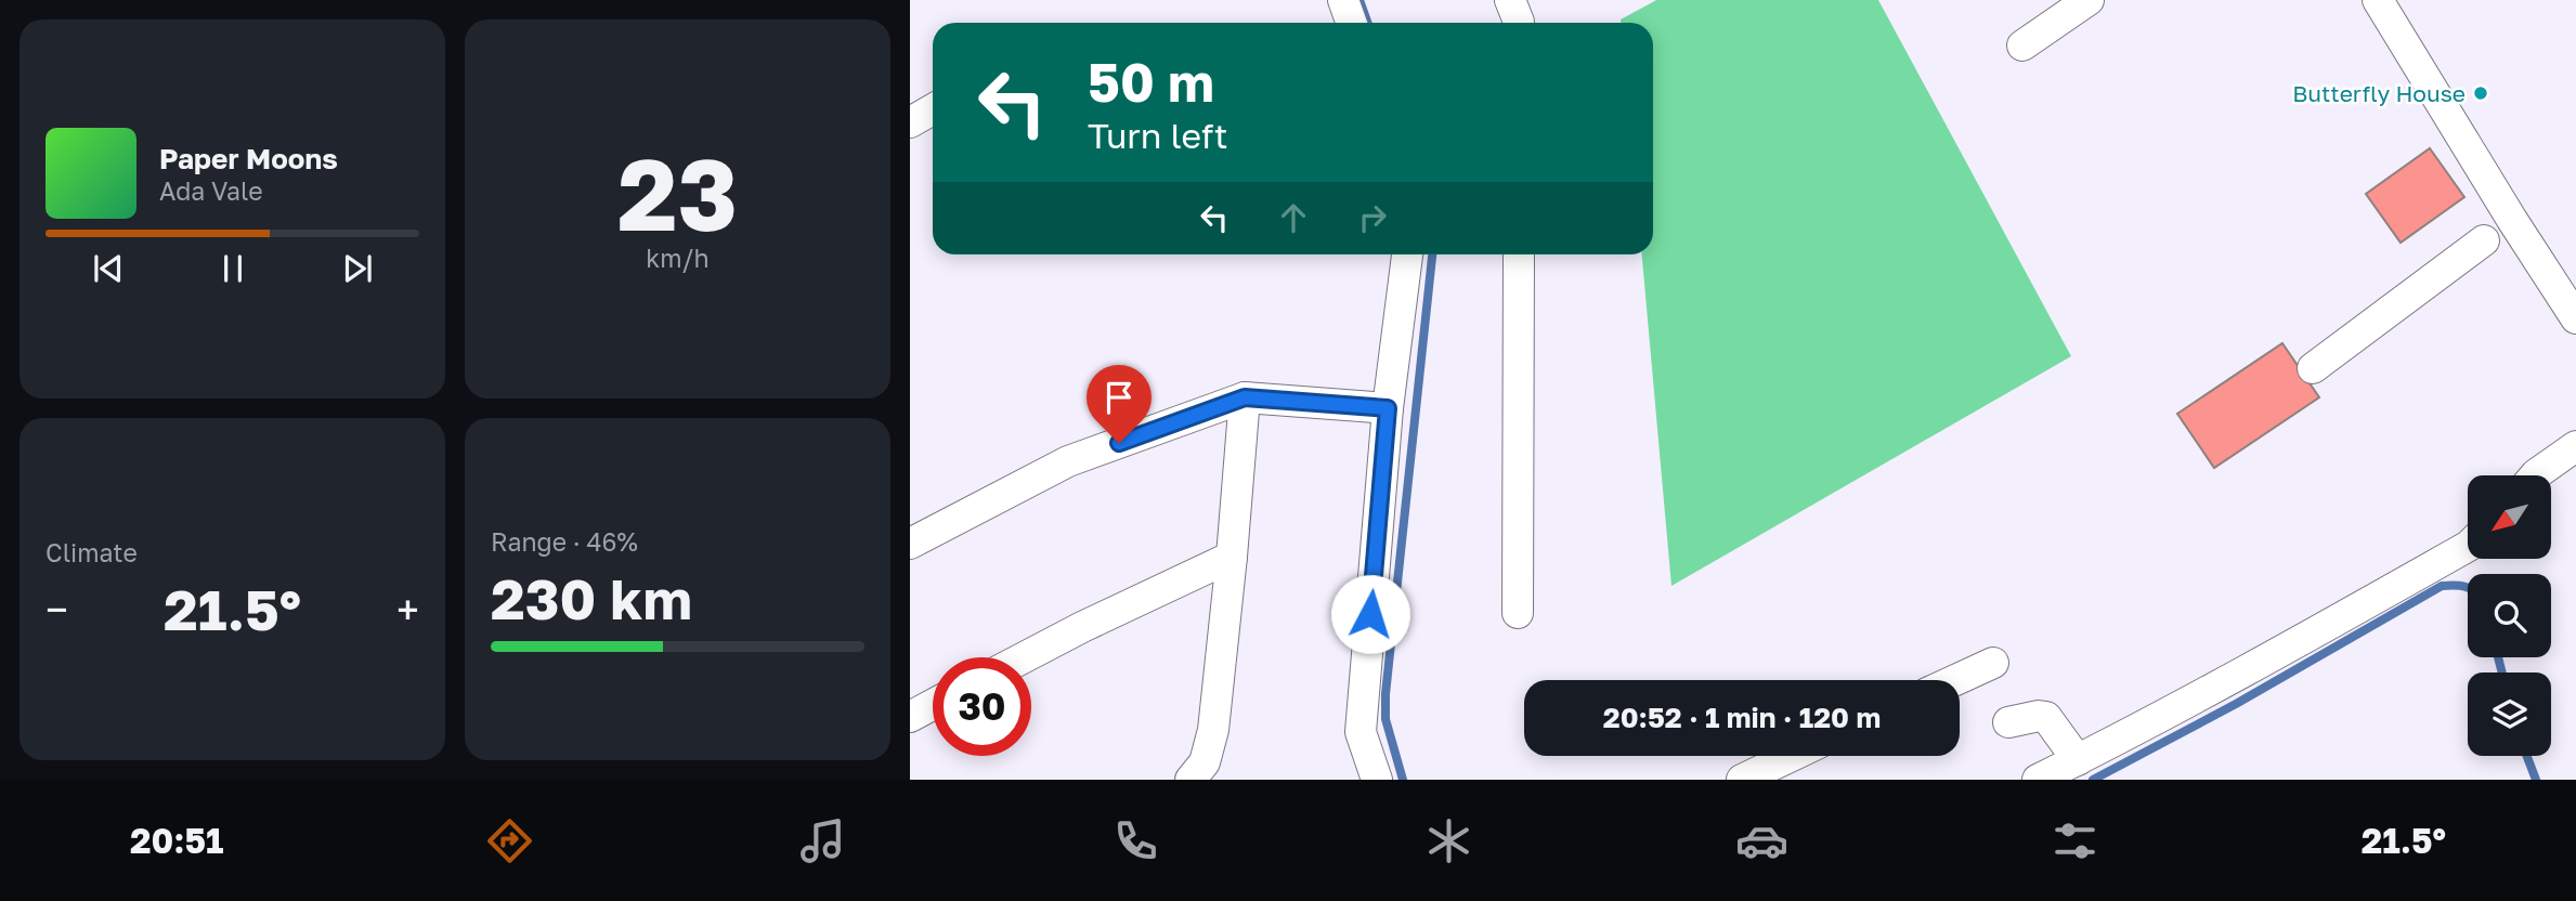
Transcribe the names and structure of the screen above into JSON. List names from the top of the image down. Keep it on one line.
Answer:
{"places":["Butterfly House"],"north":"bottom left","page":{"tile":[["23","km/h"],"Climate",["Range · 46%","230 km"]],"turn":["50 m","Turn left"],"song":["Paper Moons","Ada Vale"],"heat":["−","21.5°","+"],"limit":"30","trip":"20:52 · 1 min · 120 m","tabs":["20:51","21.5°"]}}
